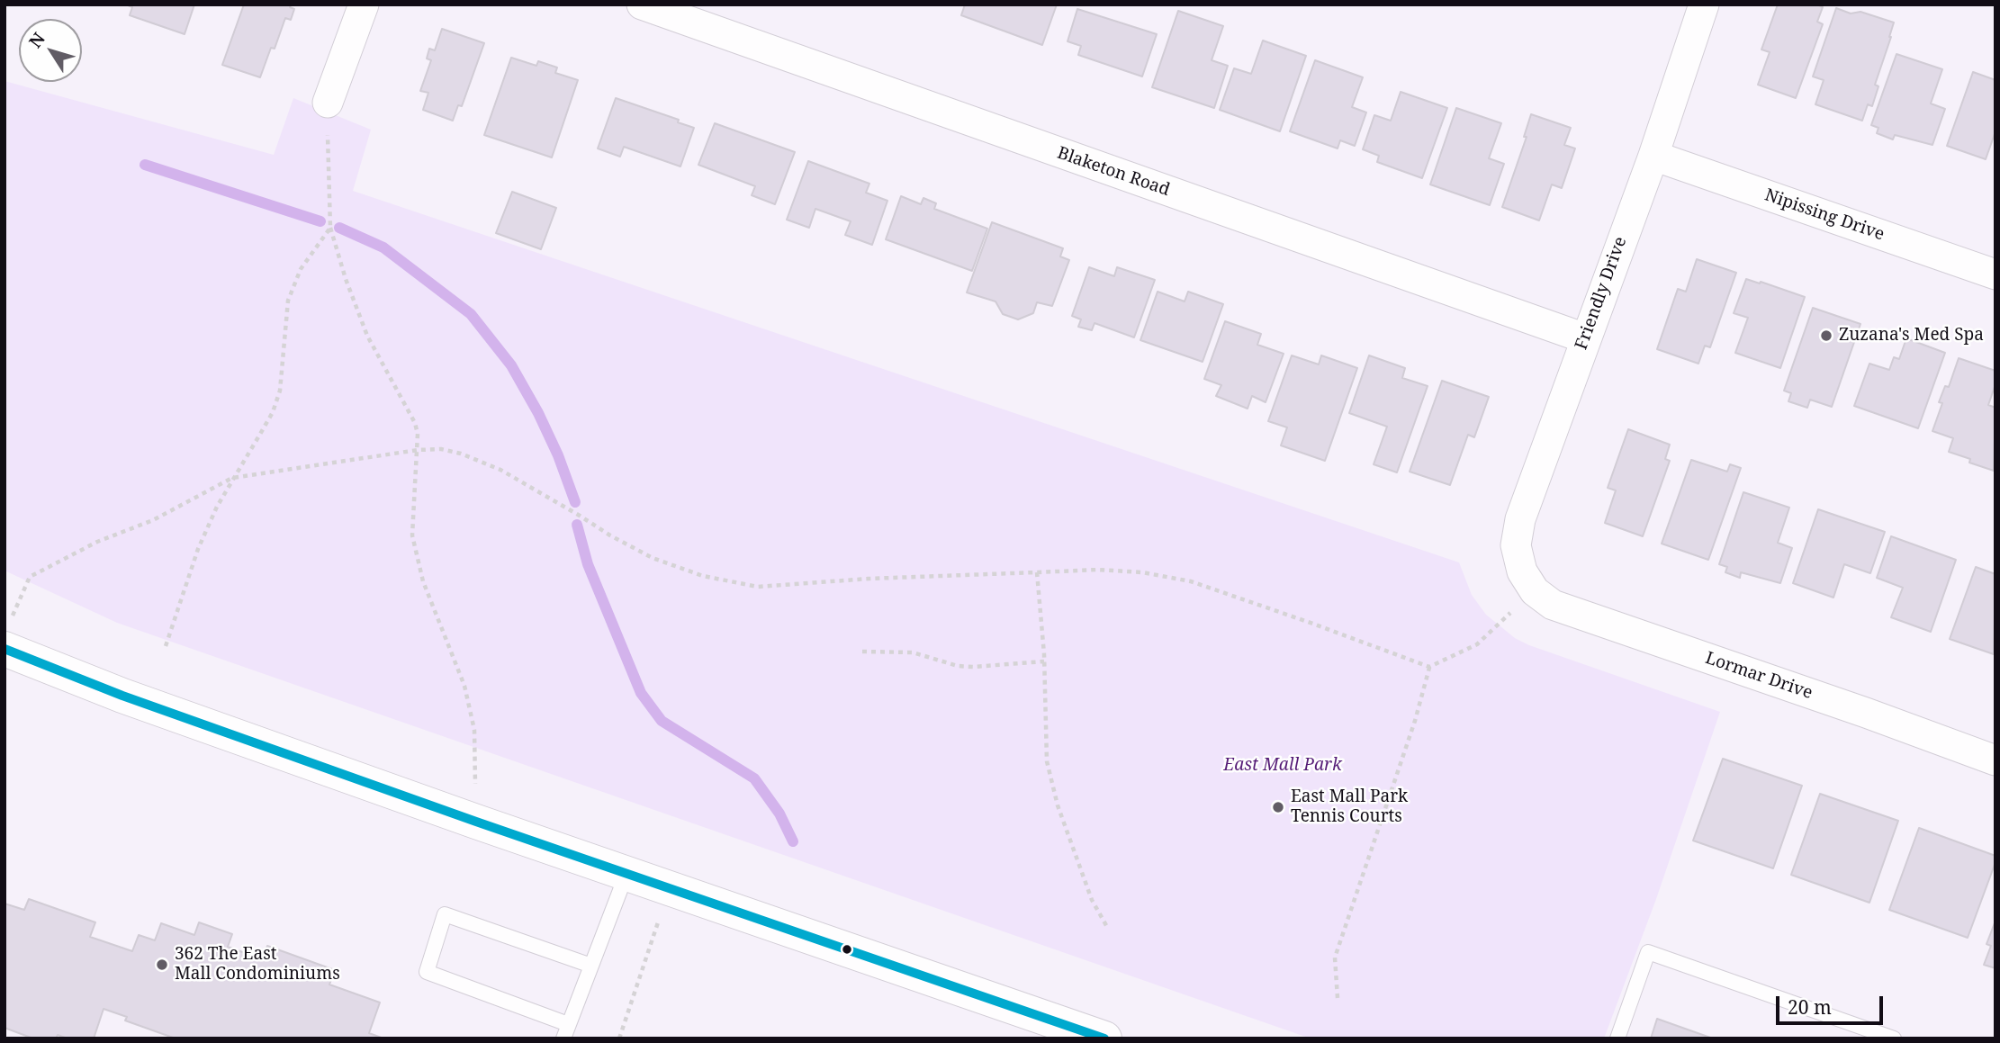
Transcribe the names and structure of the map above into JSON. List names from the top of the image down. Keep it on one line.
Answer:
{"streets":{"street":["Blaketon Road","Nipissing Drive","Friendly Drive","Lormar Drive"]},"crossings":[["Blaketon Road","Friendly Drive"],["Nipissing Drive","Friendly Drive"],["Friendly Drive","Lormar Drive"]],"parks":["East Mall Park"],"places":["Zuzana's Med Spa","East Mall Park Tennis Courts","362 The East Mall Condominiums"],"scale_bar":"20 m","north":"top left"}
